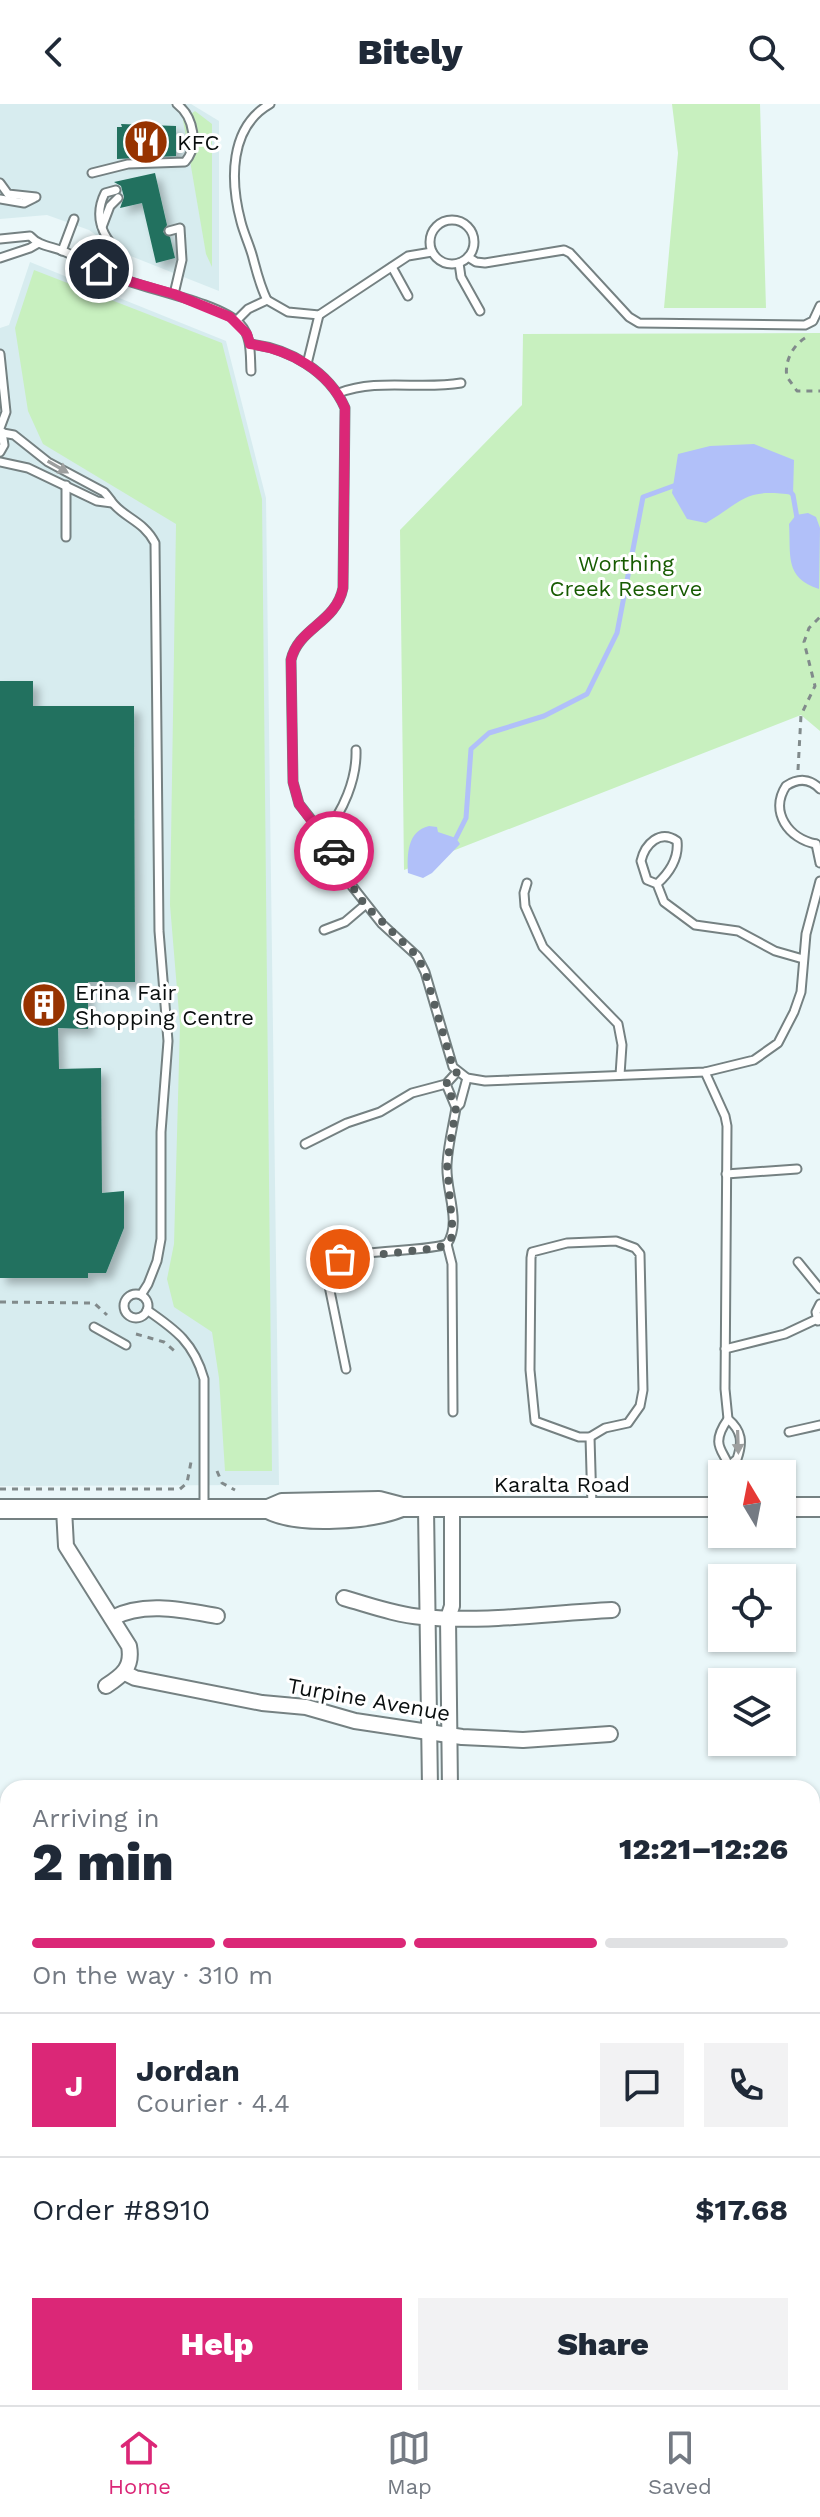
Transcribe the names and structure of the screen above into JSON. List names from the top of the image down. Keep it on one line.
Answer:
{"streets":{"street":["Karalta Road","Turpine Avenue"]},"parks":["Worthing Creek Reserve"],"places":{"restaurant":["KFC"],"building":["Erina Fair Shopping Centre"]},"north":"top","page":{"header":"Bitely","heading":["2 min","Arriving in","12:21–12:26"],"panel":["Jordan","Courier · 4.4","Order #8910","$17.68"],"bar":"On the way · 310 m","round":"J","buttons":["Help","Share"],"tabs":["Home","Map","Saved"]}}
